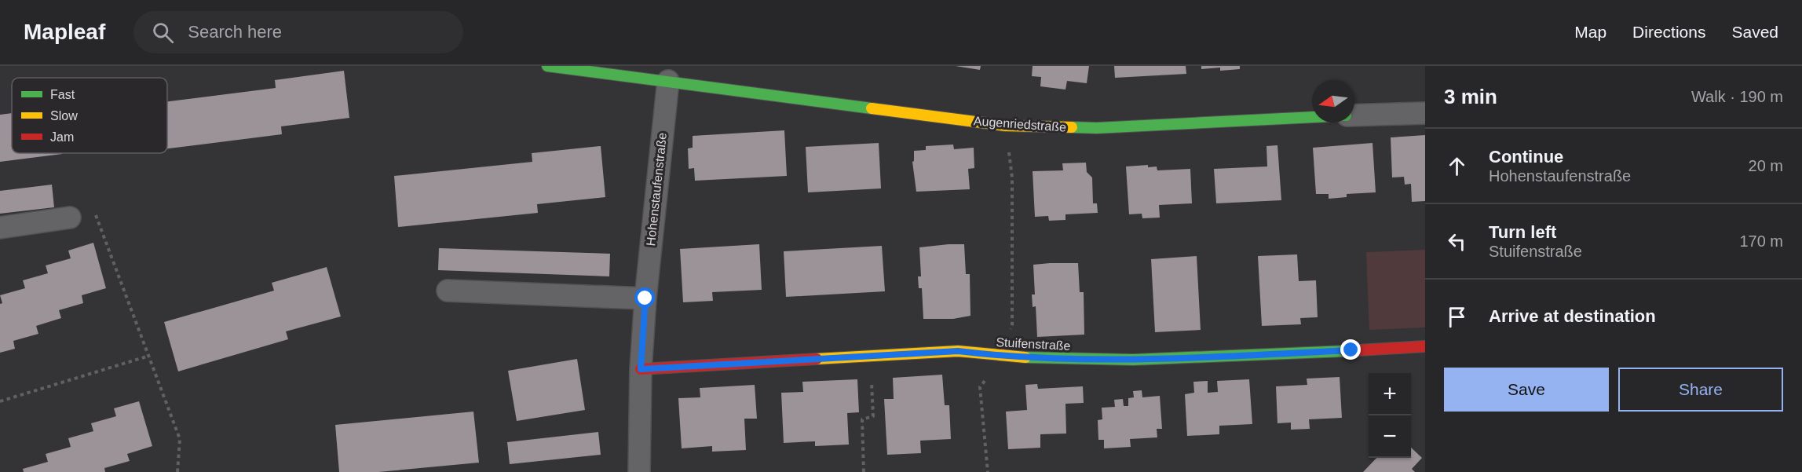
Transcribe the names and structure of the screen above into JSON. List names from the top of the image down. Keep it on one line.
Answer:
{"streets":{"street":["Augenriedstraße","Hohenstaufenstraße","Stuifenstraße"]},"crossings":[["Augenriedstraße","Hohenstaufenstraße"],["Hohenstaufenstraße","Stuifenstraße"]],"legend":["Fast","Slow","Jam"],"north":"left","page":{"header":"Mapleaf","search":"Search here","nav":["Map","Directions","Saved"],"heading":["3 min","Walk · 190 m"],"list":[["Continue","Hohenstaufenstraße","20 m"],["Turn left","Stuifenstraße","170 m"],"Arrive at destination"],"buttons":["Save","Share"],"map_buttons":["+","−"]}}
